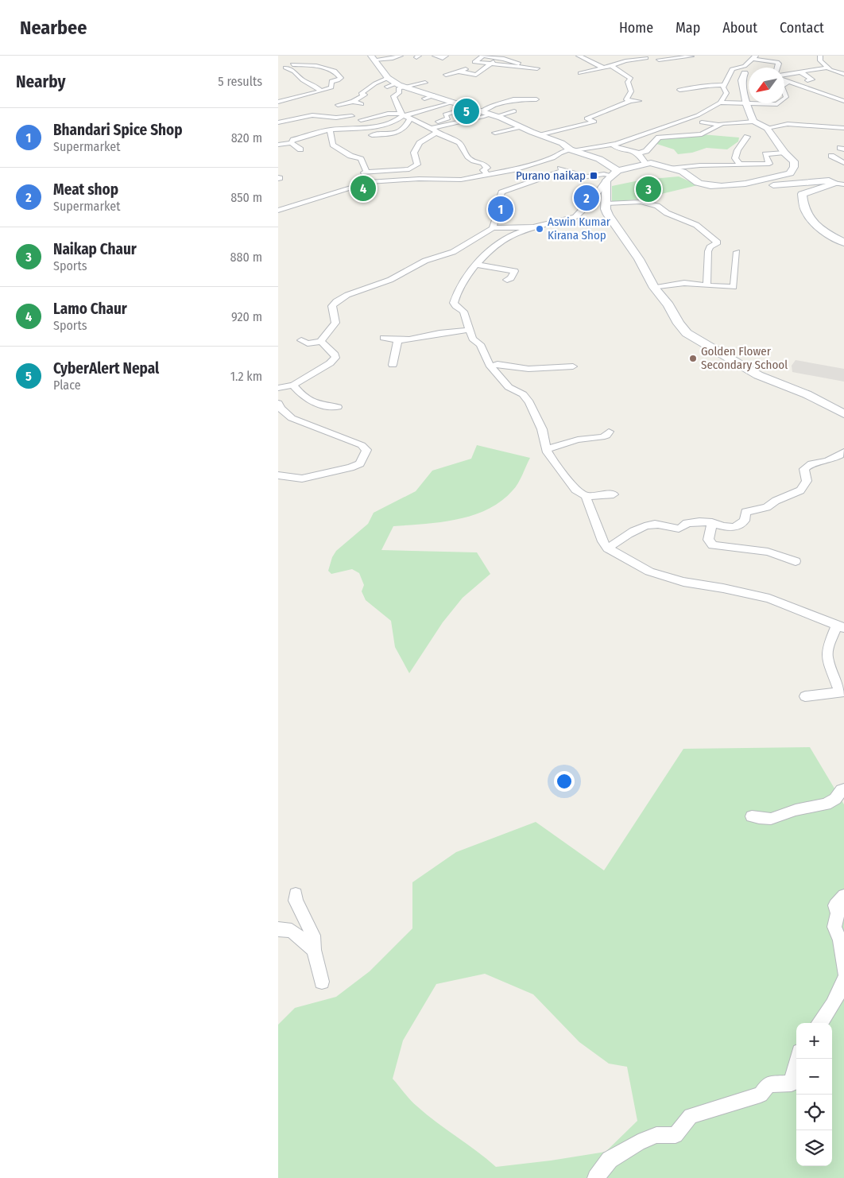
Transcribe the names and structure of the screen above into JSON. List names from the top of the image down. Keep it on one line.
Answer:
{"places":{"transit":["Purano naikap"],"other":["Aswin Kumar Kirana Shop","Golden Flower Secondary School"]},"north":"bottom left","page":{"header":"Nearbee","nav":["Home","Map","About","Contact"],"heading":["Nearby","5 results"],"pins":["5","4","3","2","1"],"list":[{"mark":"1","name":"Bhandari Spice Shop","note":"Supermarket","value":"820 m"},{"mark":"2","name":"Meat shop","note":"Supermarket","value":"850 m"},{"mark":"3","name":"Naikap Chaur","note":"Sports","value":"880 m"},{"mark":"4","name":"Lamo Chaur","note":"Sports","value":"920 m"},{"mark":"5","name":"CyberAlert Nepal","note":"Place","value":"1.2 km"}],"map_buttons":["+","−"]}}
